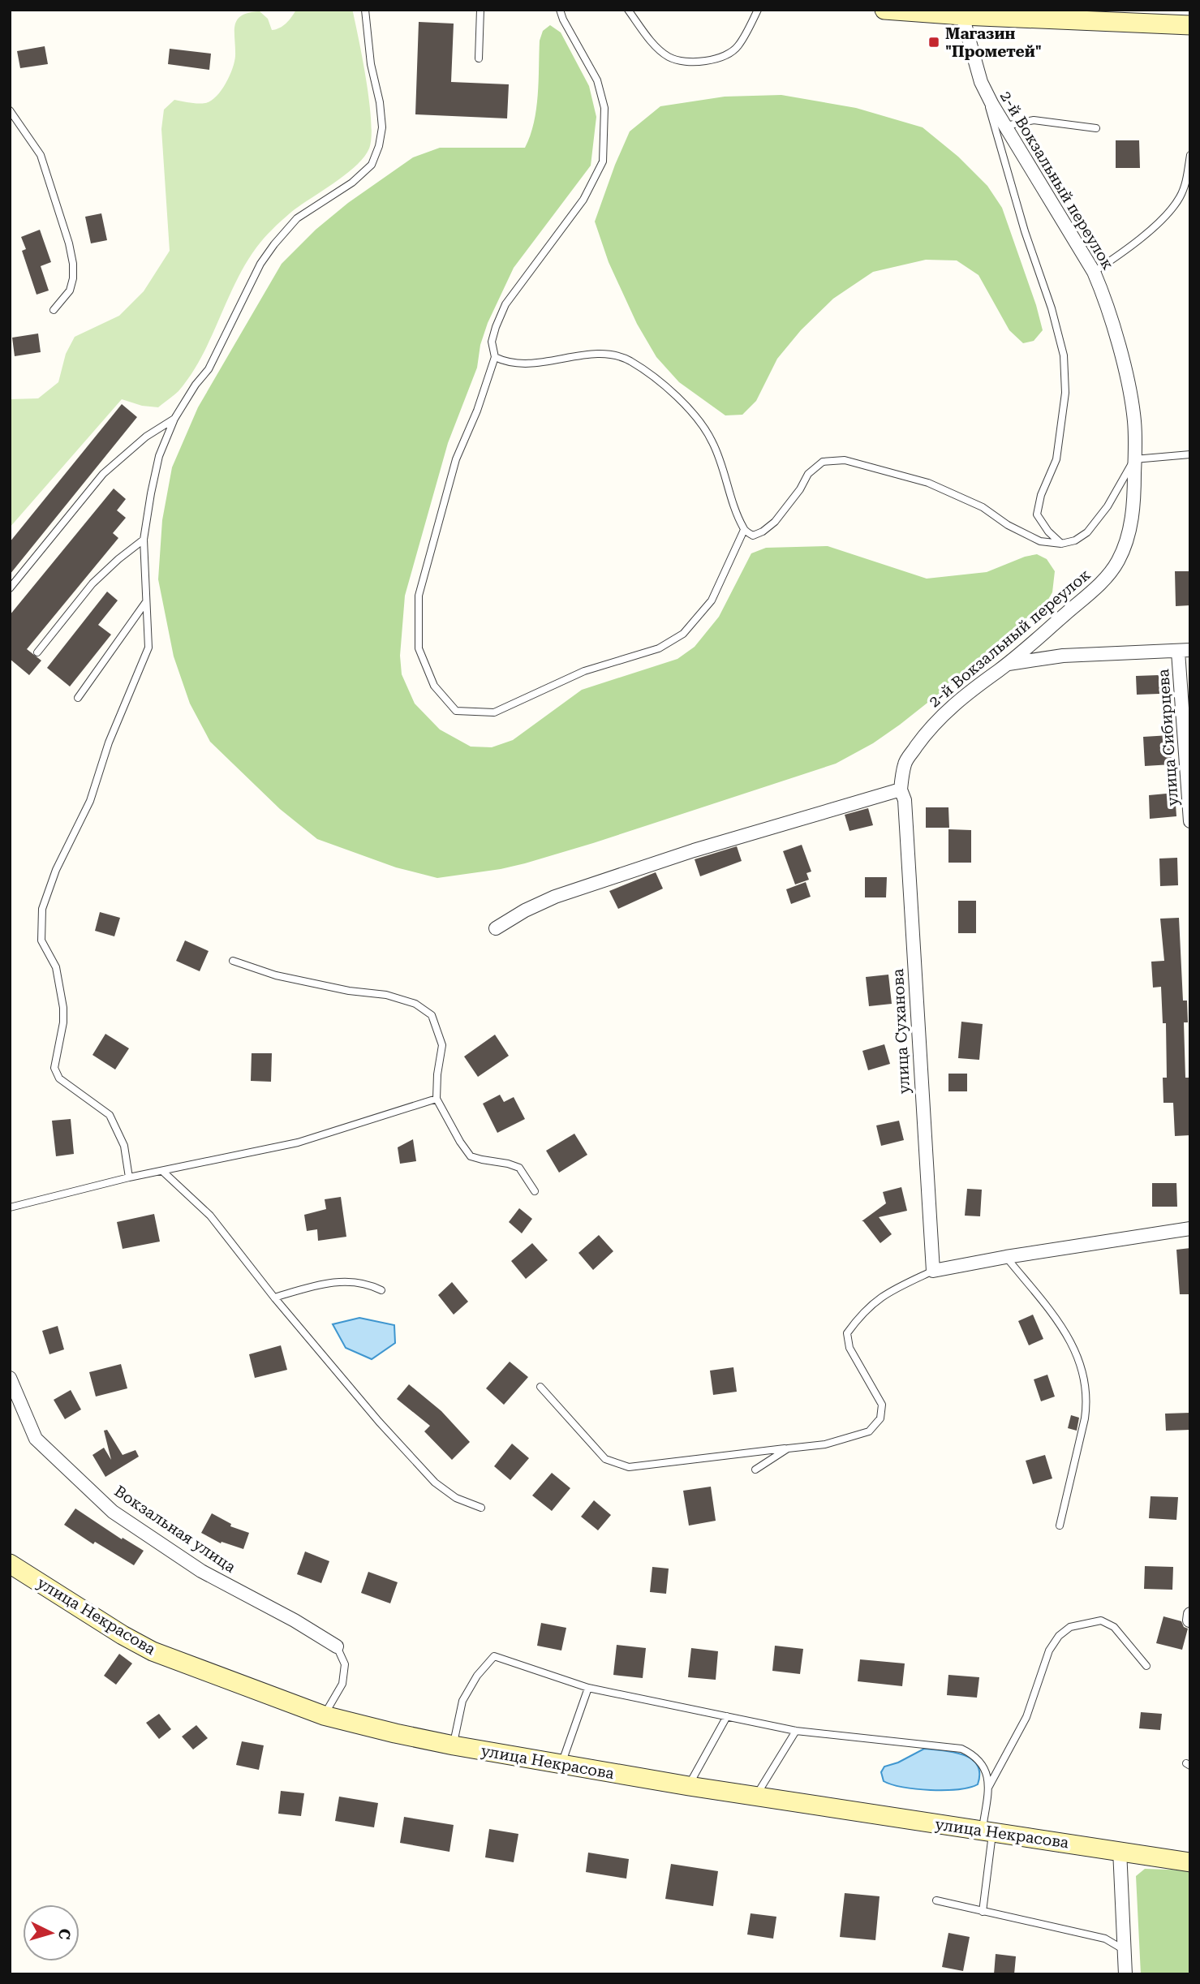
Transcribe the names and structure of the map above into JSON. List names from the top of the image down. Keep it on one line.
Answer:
{"streets":{"main road":["улица Некрасова"],"street":["2-й Вокзальный переулок","улица Сибирцева","улица Суханова","Вокзальная улица"]},"crossings":[["2-й Вокзальный переулок","улица Суханова"]],"places":{"transit":["Магазин \"Прометей\""]},"north":"right"}
